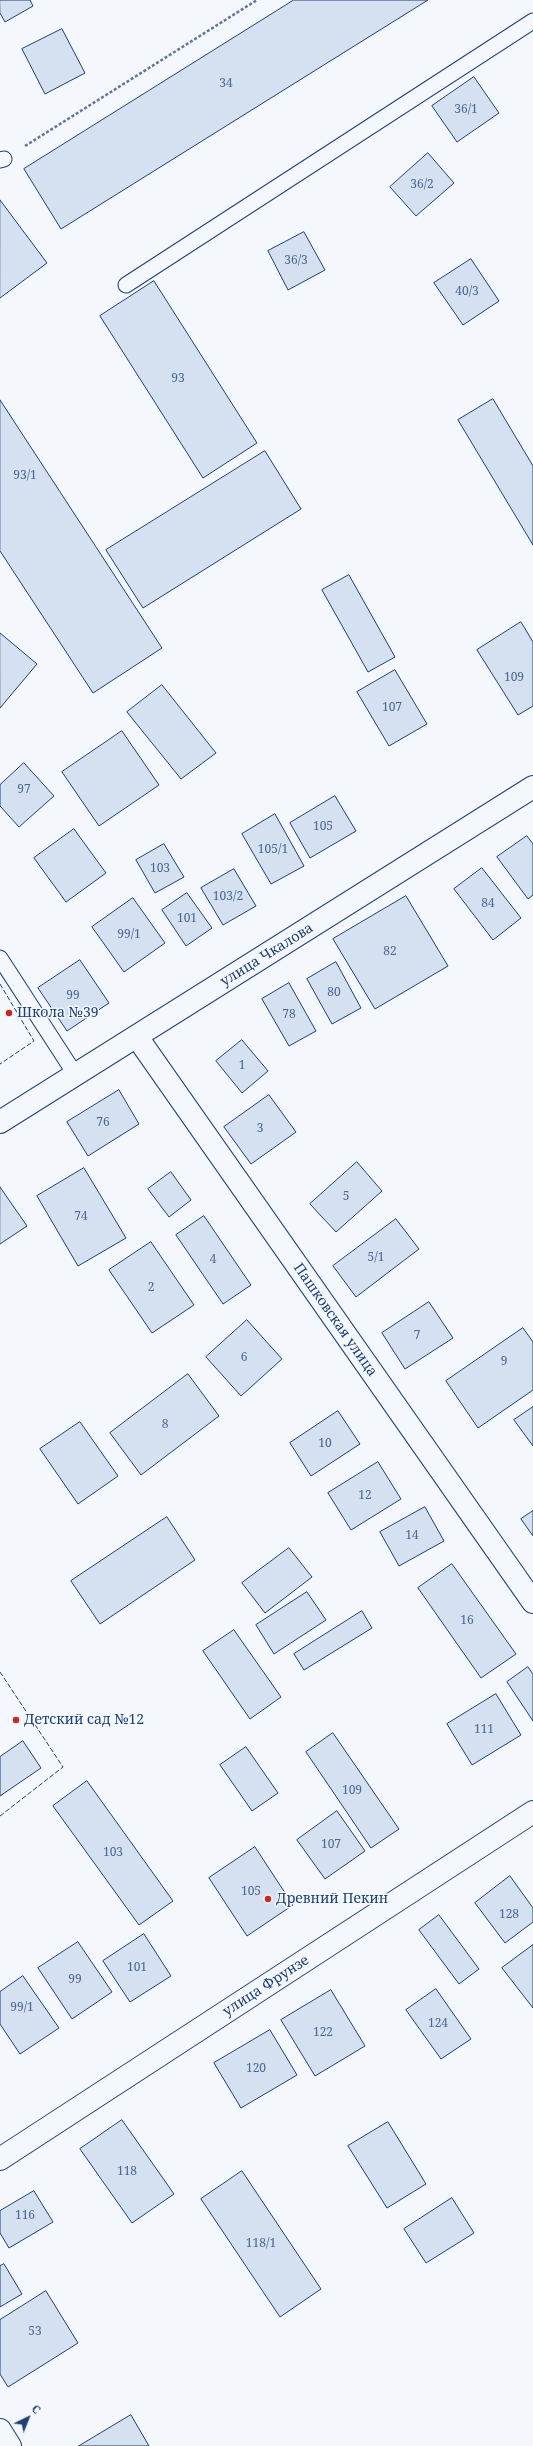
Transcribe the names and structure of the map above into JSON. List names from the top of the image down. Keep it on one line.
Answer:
{"streets":{"street":["улица Чкалова","Пашковская улица","улица Фрунзе"]},"crossings":[["улица Чкалова","Пашковская улица"]],"places":["Школа №39","Детский сад №12","Древний Пекин"],"house_numbers":["34","36/1","36/2","36/3","40/3","93","93/1","109","107","97","105","105/1","103","103/2","84","101","99/1","82","80","99","78","1","76","3","5","74","5/1","4","2","7","6","9","8","10","12","14","16","111","109","107","103","105","128","101","99","99/1","124","122","120","118","116","118/1","53"],"north":"top right"}
